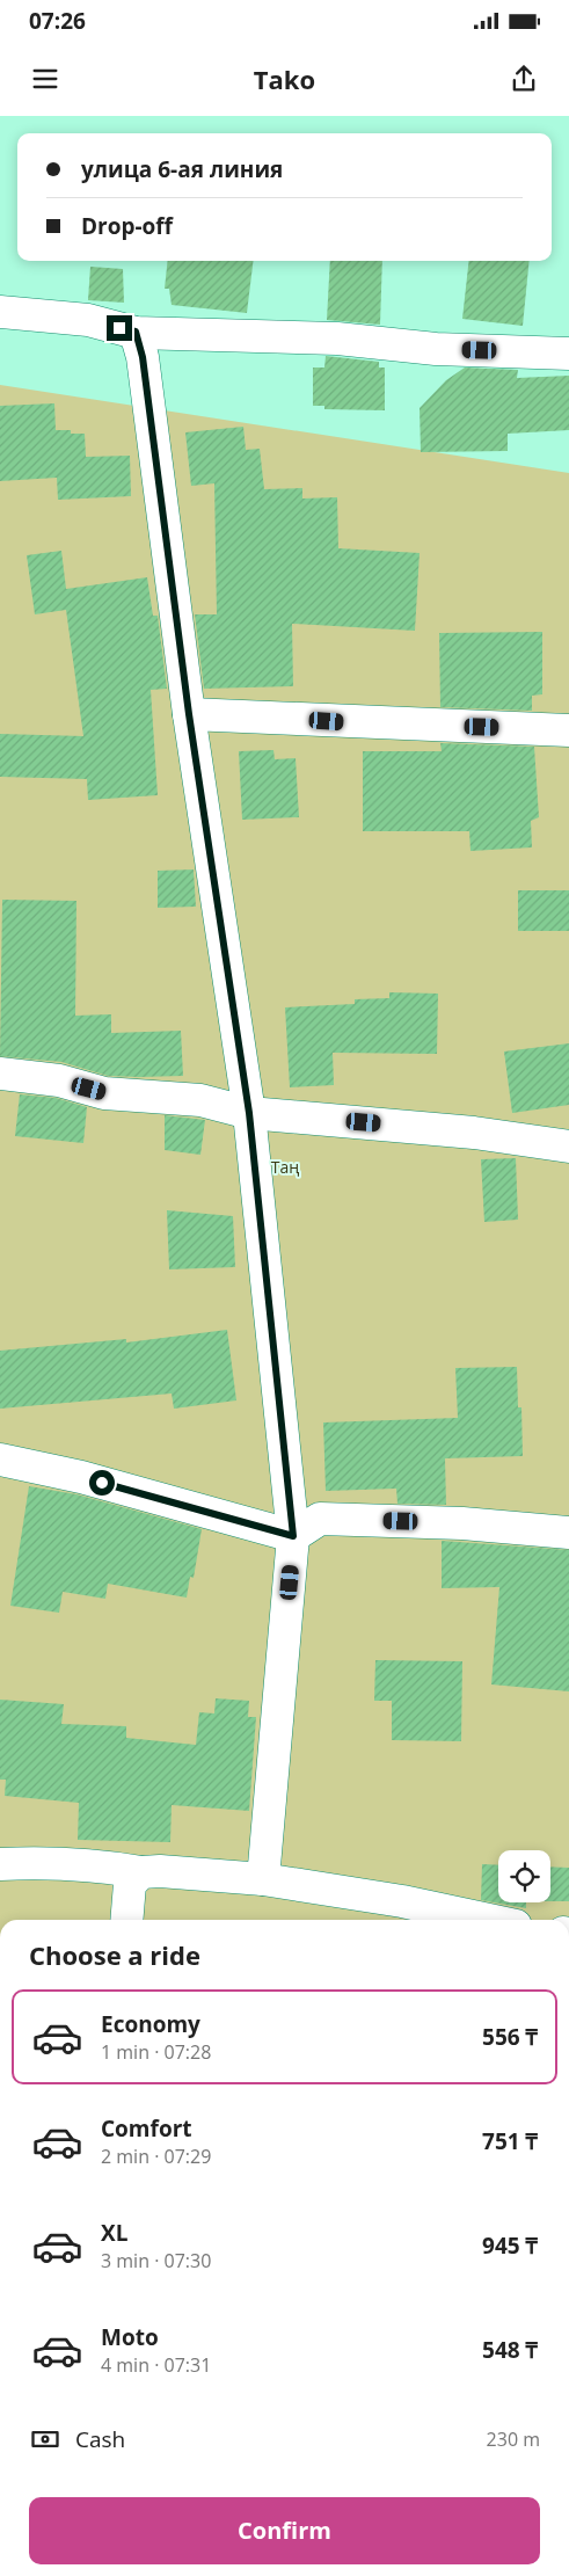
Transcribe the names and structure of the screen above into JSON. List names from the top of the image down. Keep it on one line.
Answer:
{"parks":["Таң"],"page":{"status":"07:26","header":"Tako","banner":["улица 6-ая линия","Drop-off"],"heading":"Choose a ride","list":[{"name":"Economy","note":"1 min · 07:28","value":"556 ₸"},{"name":"Comfort","note":"2 min · 07:29","value":"751 ₸"},{"name":"XL","note":"3 min · 07:30","value":"945 ₸"},{"name":"Moto","note":"4 min · 07:31","value":"548 ₸"}],"pay":["Cash","230 m"],"buttons":"Confirm"}}
